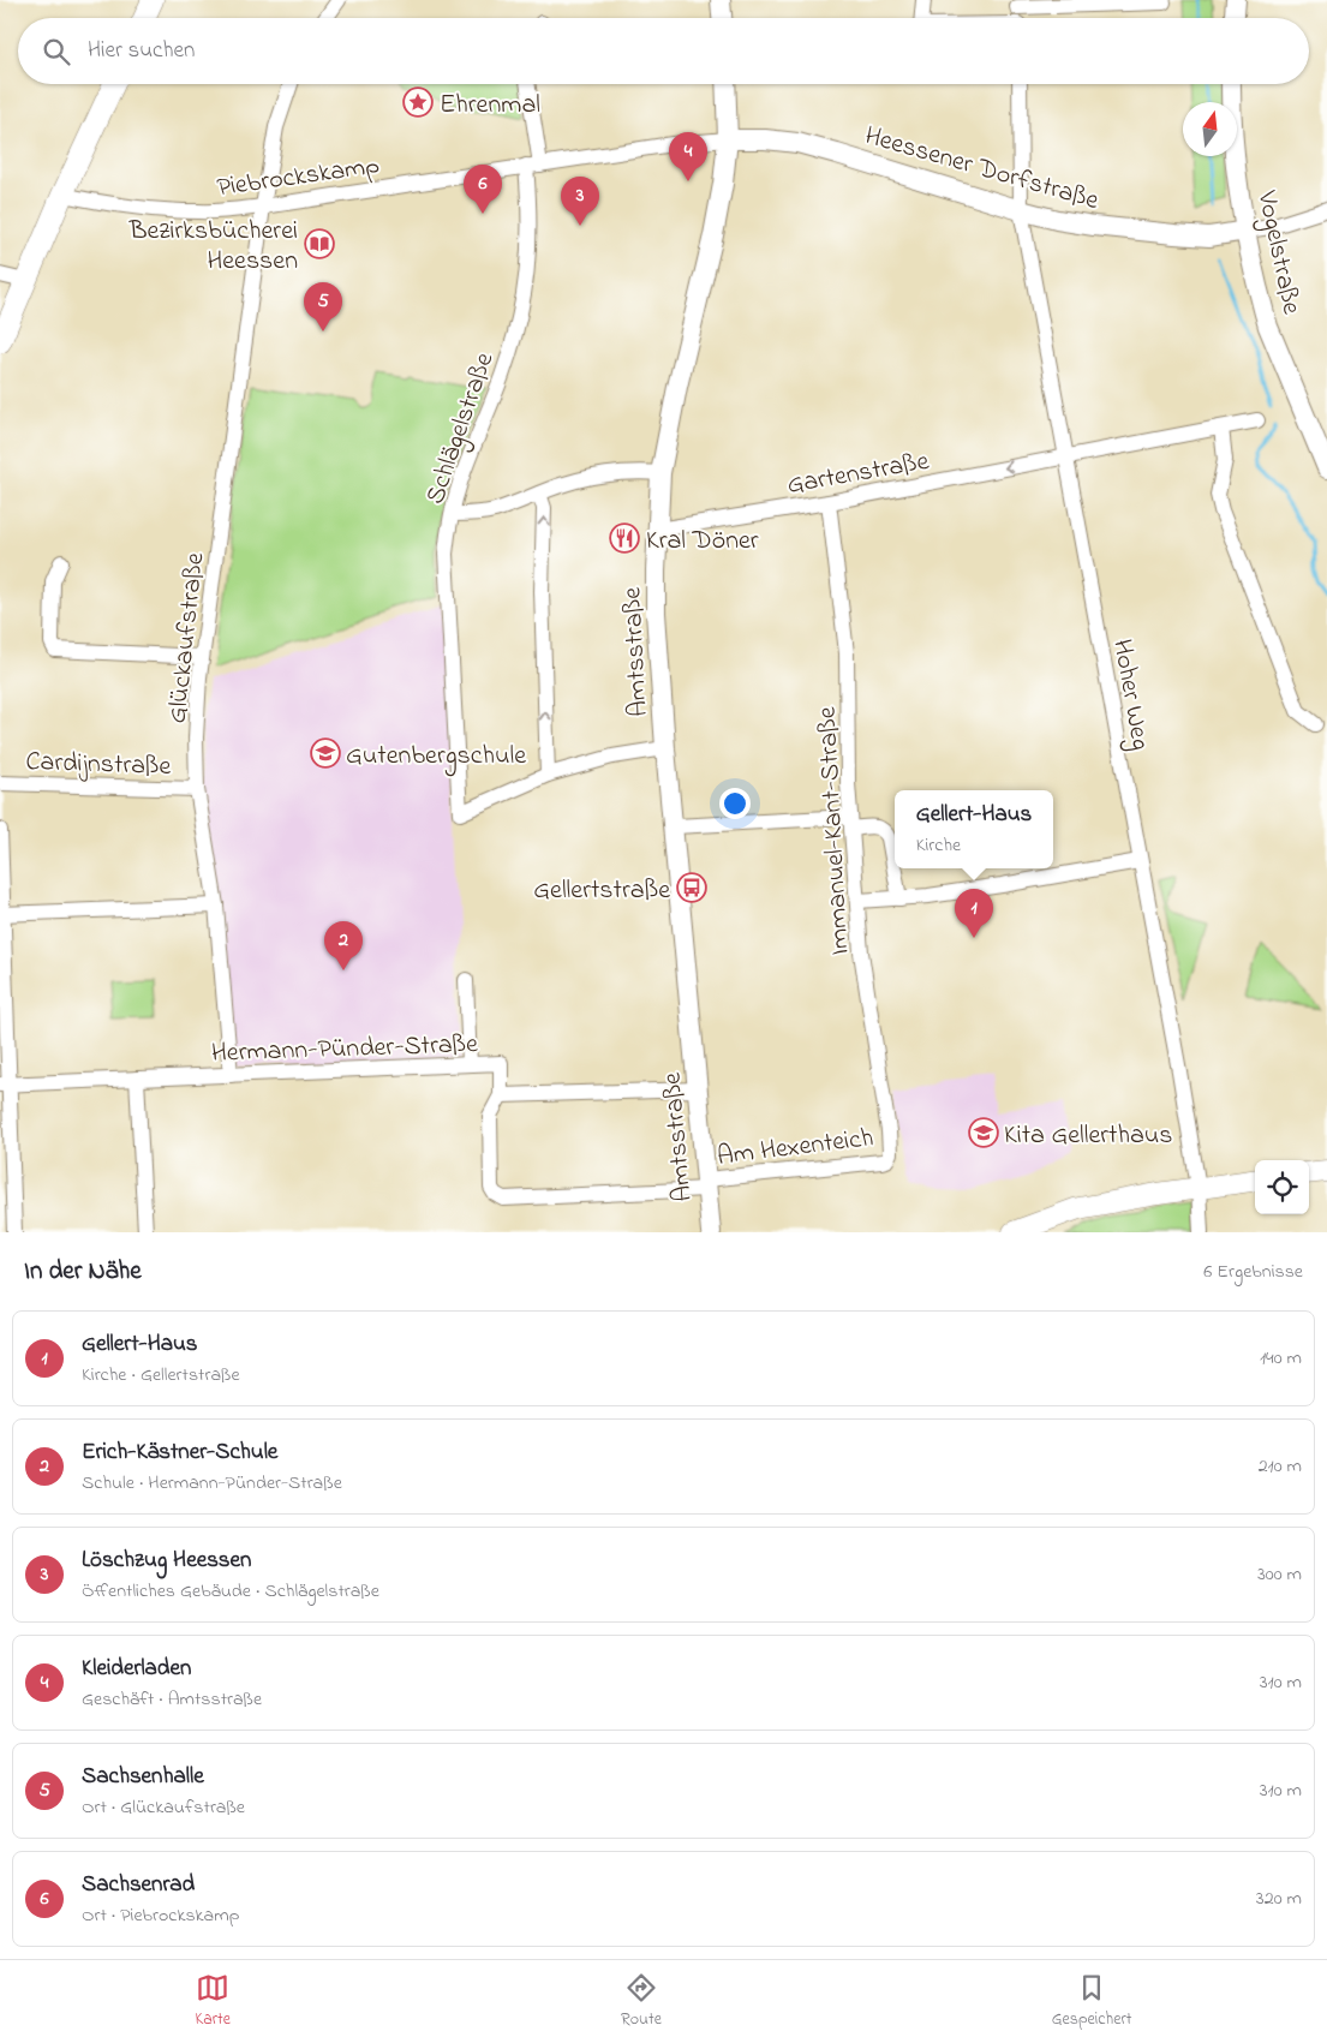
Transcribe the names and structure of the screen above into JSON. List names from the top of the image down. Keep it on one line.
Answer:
{"streets":{"street":["Heessener Dorfstraße","Piebrockskamp","Vogelstraße","Schlägelstraße","Gartenstraße","Glückaufstraße","Amtsstraße","Hoher Weg","Cardijnstraße","Immanuel-Kant-Straße","Hermann-Pünder-Straße","Am Hexenteich"]},"crossings":[["Heessener Dorfstraße","Piebrockskamp"],["Heessener Dorfstraße","Vogelstraße"],["Heessener Dorfstraße","Amtsstraße"],["Heessener Dorfstraße","Hoher Weg"],["Piebrockskamp","Schlägelstraße"],["Piebrockskamp","Glückaufstraße"],["Piebrockskamp","Amtsstraße"],["Gartenstraße","Amtsstraße"],["Gartenstraße","Hoher Weg"],["Gartenstraße","Immanuel-Kant-Straße"],["Glückaufstraße","Cardijnstraße"],["Glückaufstraße","Hermann-Pünder-Straße"],["Amtsstraße","Am Hexenteich"],["Immanuel-Kant-Straße","Am Hexenteich"],["Hermann-Pünder-Straße","Am Hexenteich"]],"one_way":["Gartenstraße"],"places":{"place":["Ehrenmal"],"library":["Bezirksbücherei Heessen"],"restaurant":["Kral Döner"],"school or university":["Gutenbergschule","Kita Gellerthaus"],"bus stop":["Gellertstraße"]},"north":"top","page":{"search":"Hier suchen","pins":["4","6","3","5","1","2"],"popup":["Gellert-Haus","Kirche"],"heading":["In der Nähe","6 Ergebnisse"],"list":[{"mark":"1","name":"Gellert-Haus","note":"Kirche · Gellertstraße","value":"140 m"},{"mark":"2","name":"Erich-Kästner-Schule","note":"Schule · Hermann-Pünder-Straße","value":"210 m"},{"mark":"3","name":"Löschzug Heessen","note":"Öffentliches Gebäude · Schlägelstraße","value":"300 m"},{"mark":"4","name":"Kleiderladen","note":"Geschäft · Amtsstraße","value":"310 m"},{"mark":"5","name":"Sachsenhalle","note":"Ort · Glückaufstraße","value":"310 m"},{"mark":"6","name":"Sachsenrad","note":"Ort · Piebrockskamp","value":"320 m"}],"nav":["Karte","Route","Gespeichert"]}}
